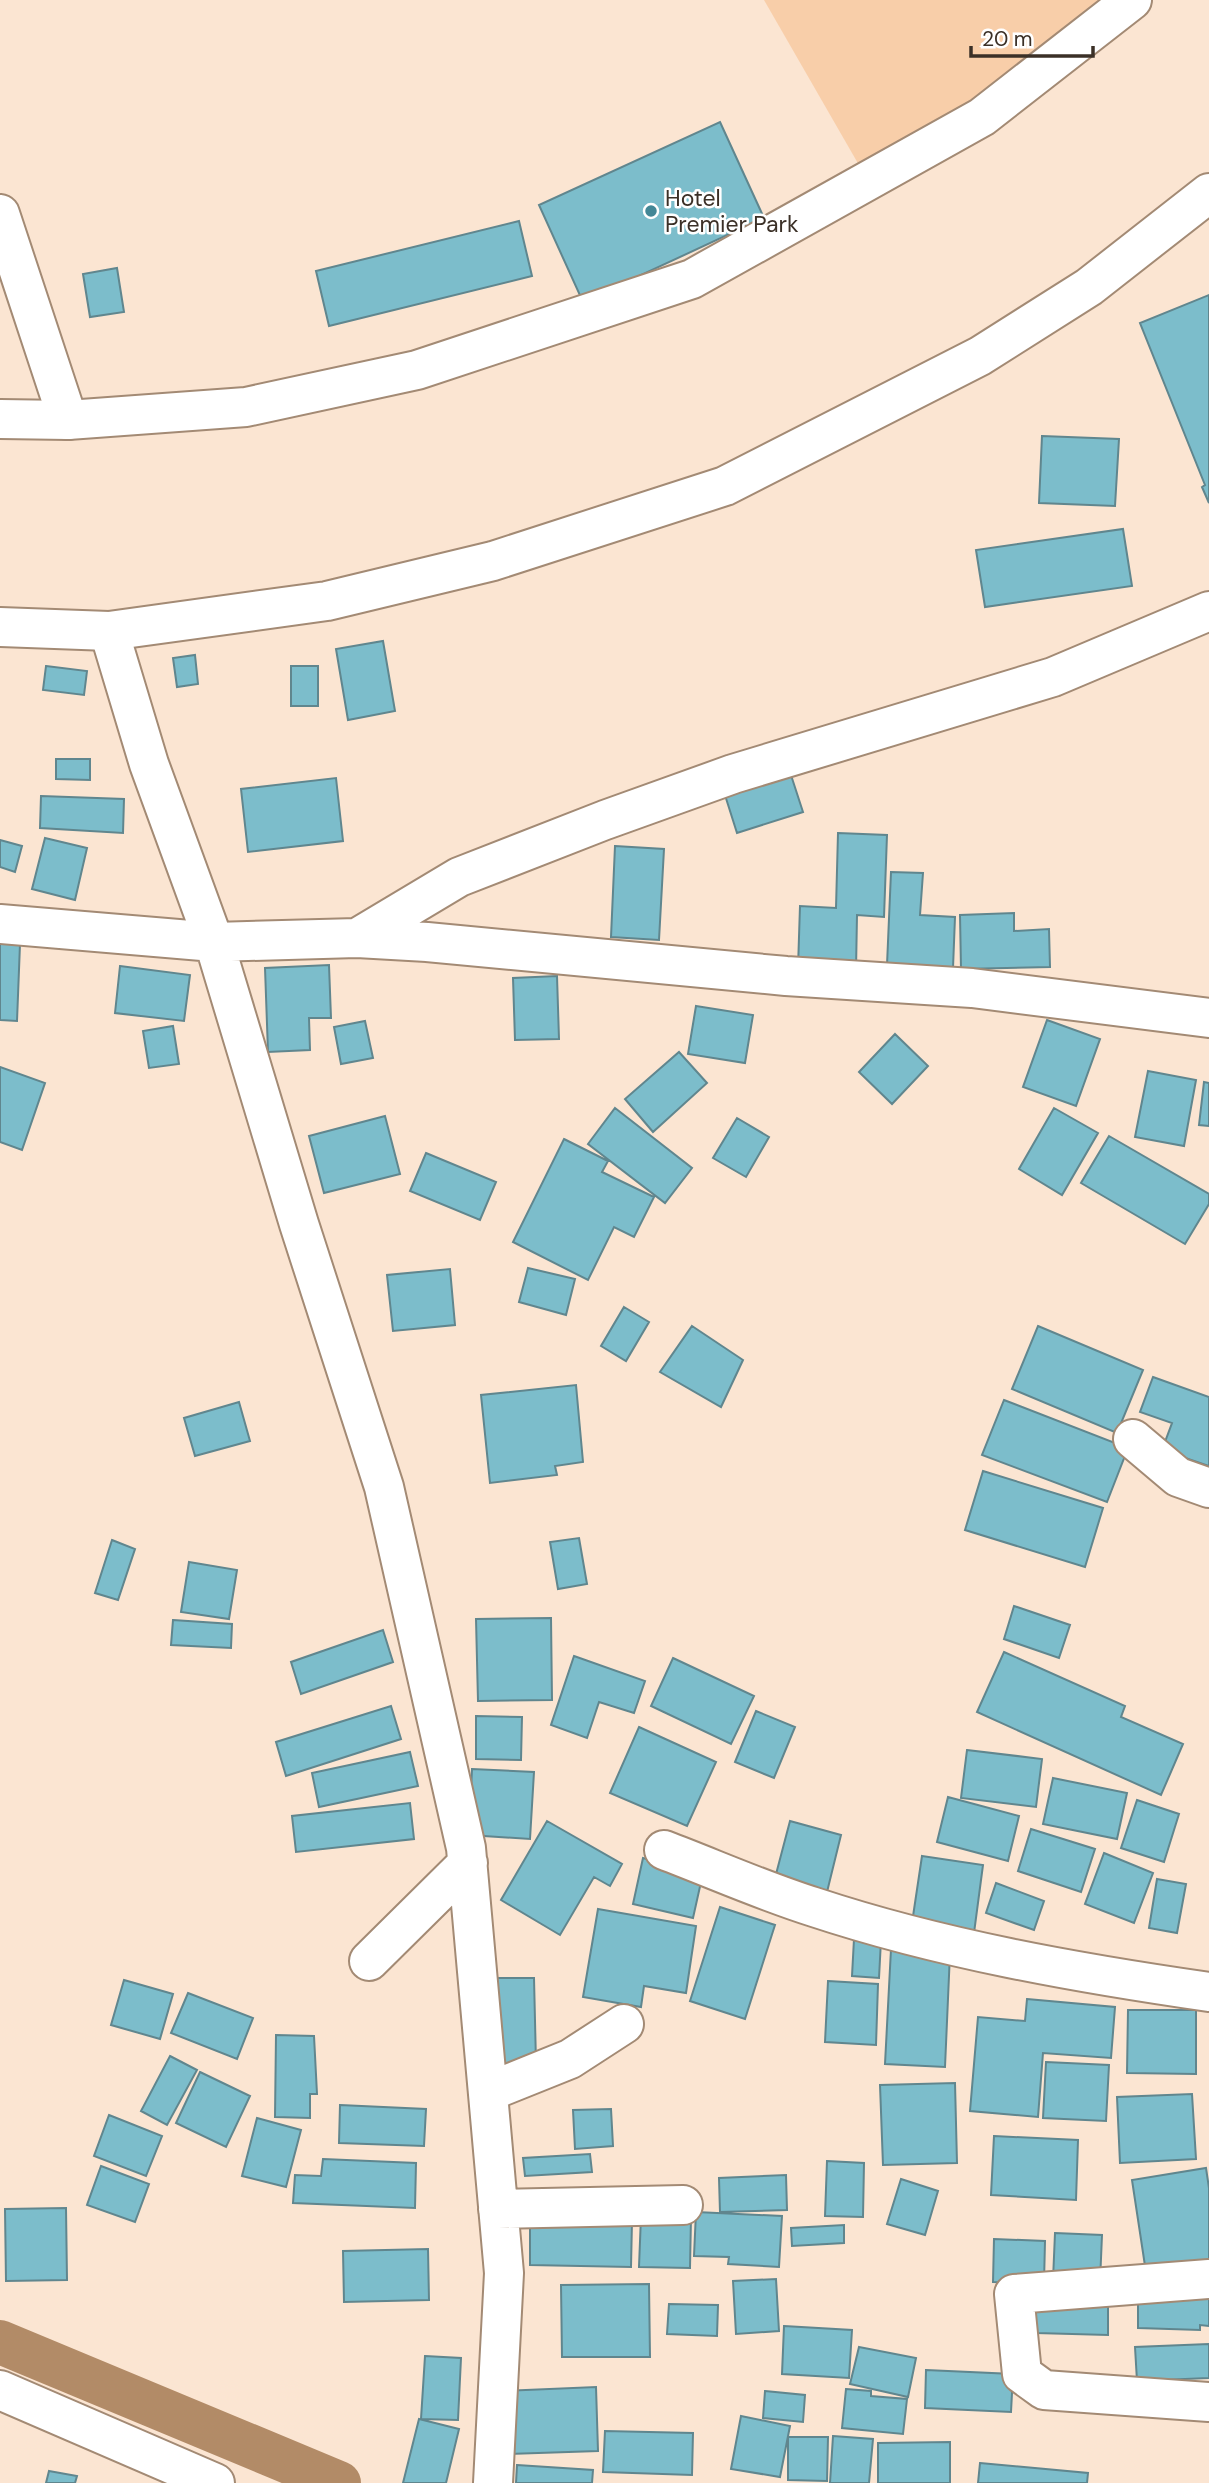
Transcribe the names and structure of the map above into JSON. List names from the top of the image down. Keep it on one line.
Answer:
{"places":["Hotel Premier Park"],"scale_bar":"20 m"}
